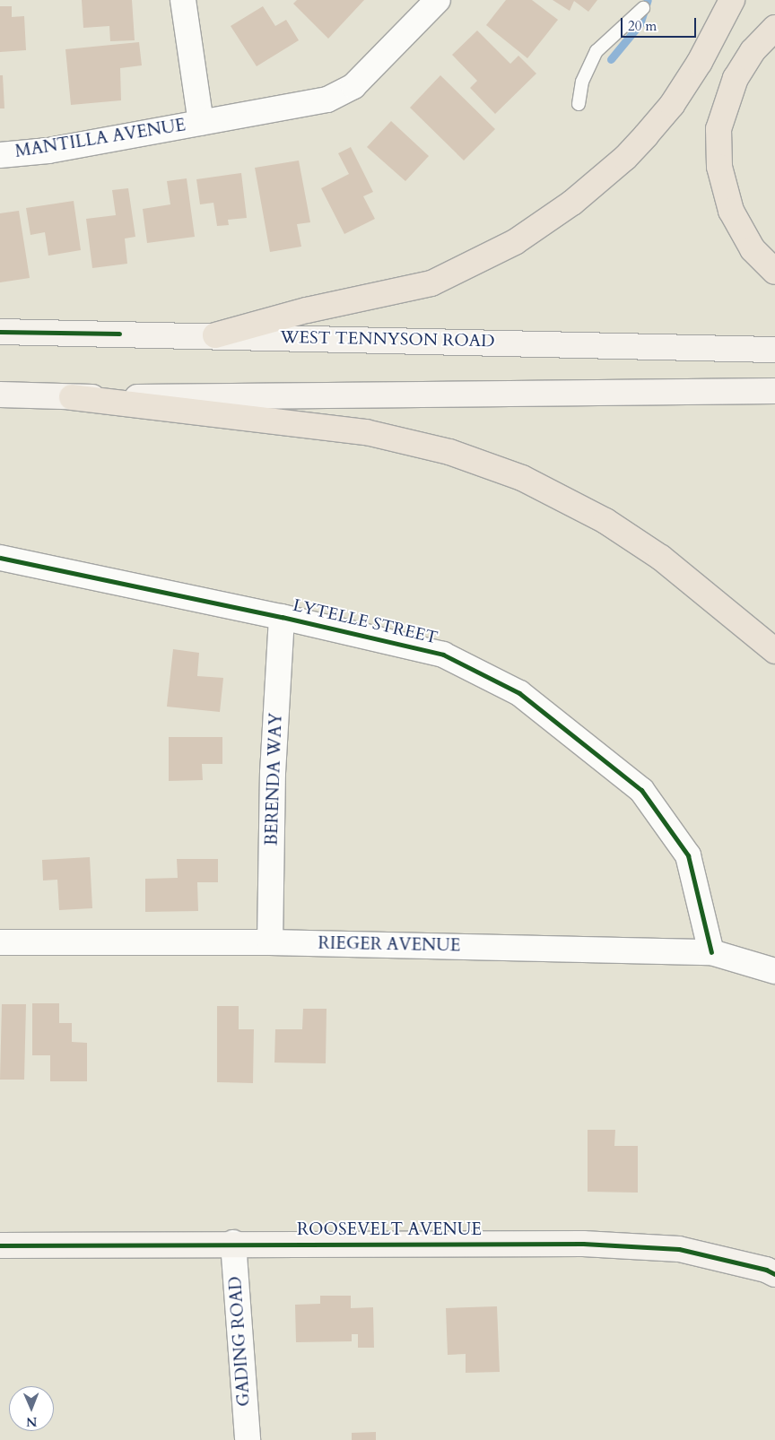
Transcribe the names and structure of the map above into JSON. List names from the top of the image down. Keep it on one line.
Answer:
{"streets":{"main road":["WEST TENNYSON ROAD","ROOSEVELT AVENUE"],"street":["MANTILLA AVENUE","LYTELLE STREET","BERENDA WAY","RIEGER AVENUE","GADING ROAD"]},"crossings":[["LYTELLE STREET","BERENDA WAY"],["LYTELLE STREET","RIEGER AVENUE"],["BERENDA WAY","RIEGER AVENUE"],["ROOSEVELT AVENUE","GADING ROAD"]],"scale_bar":"20 m","north":"bottom"}
